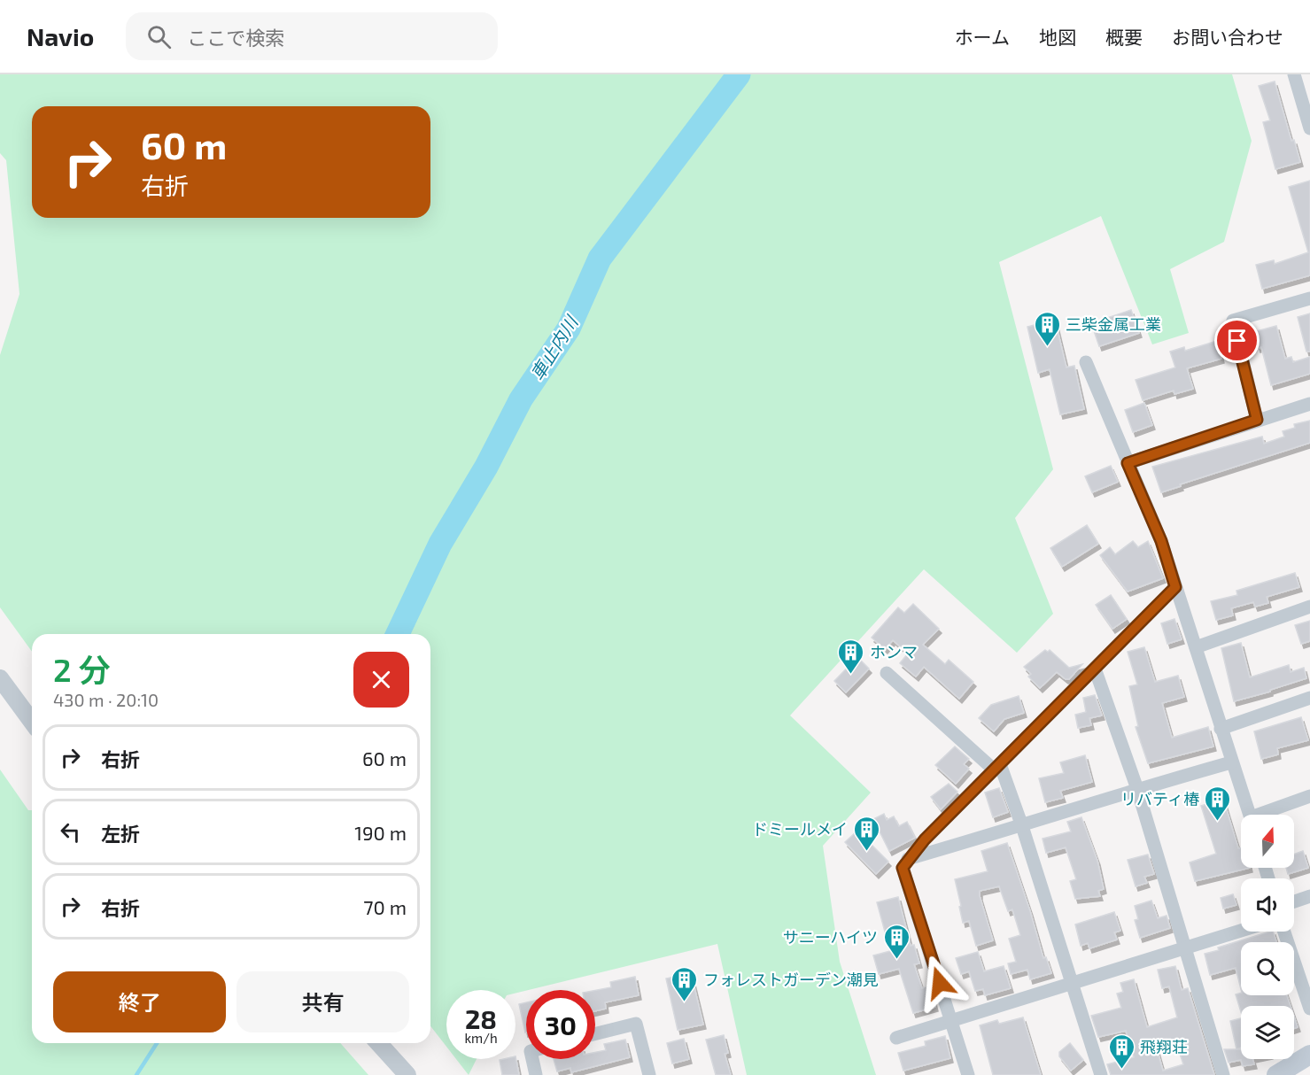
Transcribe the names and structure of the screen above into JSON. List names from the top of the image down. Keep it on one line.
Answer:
{"water":["車止内川"],"places":{"building":["三柴金属工業","ホンマ","リバティ椿","ドミールメイ","サニーハイツ","フォレストガーデン潮見","飛翔荘"]},"north":"top","page":{"header":"Navio","search":"ここで検索","nav":["ホーム","地図","概要","お問い合わせ"],"turn":["60 m","右折"],"heading":["2 分","430 m · 20:10"],"list":[{"name":"右折","value":"60 m"},{"name":"左折","value":"190 m"},{"name":"右折","value":"70 m"}],"buttons":["終了","共有"],"speed":"28 km/h","limit":"30"}}
